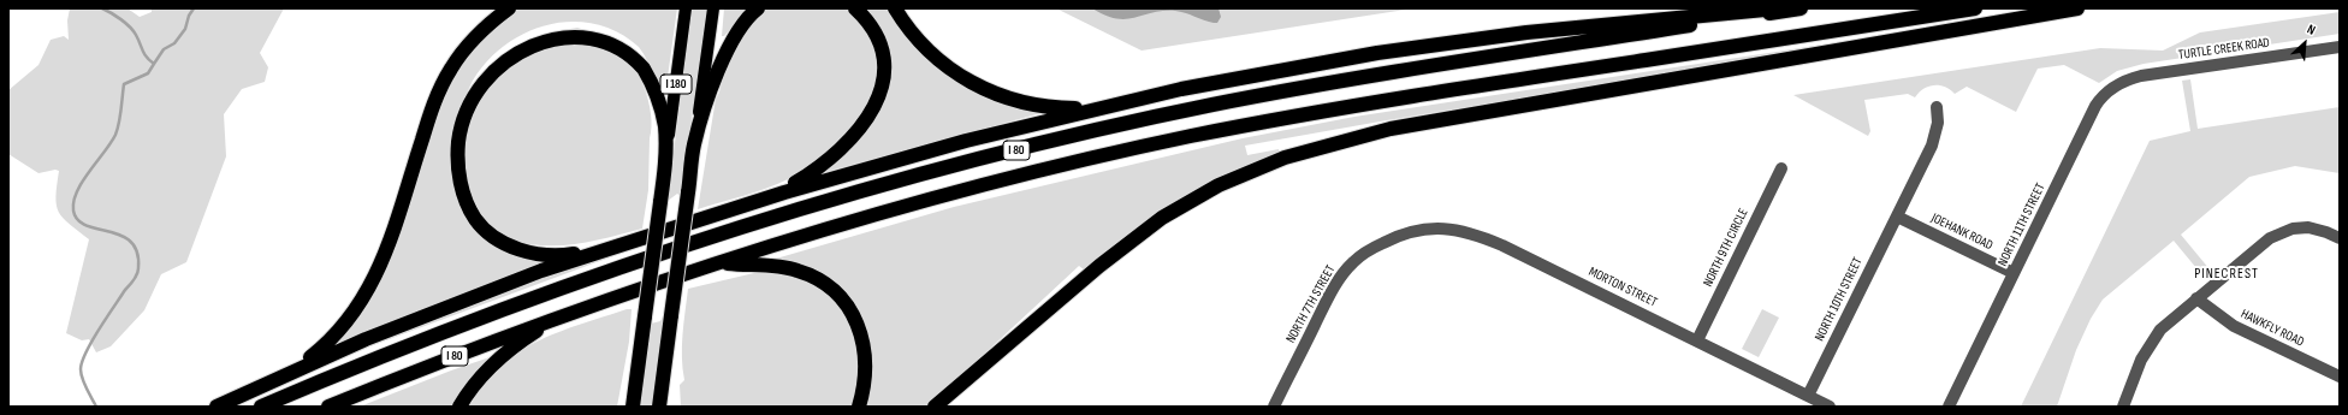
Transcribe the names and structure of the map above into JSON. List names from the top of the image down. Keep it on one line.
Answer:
{"streets":{"highway":["I 180","I 80"],"street":["TURTLE CREEK ROAD","NORTH 11TH STREET","JOEHANK ROAD","NORTH 9TH CIRCLE","MORTON STREET","NORTH 10TH STREET","NORTH 7TH STREET","HAWKFLY ROAD"]},"crossings":[["TURTLE CREEK ROAD","NORTH 11TH STREET"],["NORTH 11TH STREET","JOEHANK ROAD"],["JOEHANK ROAD","NORTH 10TH STREET"],["NORTH 9TH CIRCLE","MORTON STREET"],["MORTON STREET","NORTH 10TH STREET"],["MORTON STREET","NORTH 7TH STREET"]],"districts":["PINECREST"],"north":"top right"}
